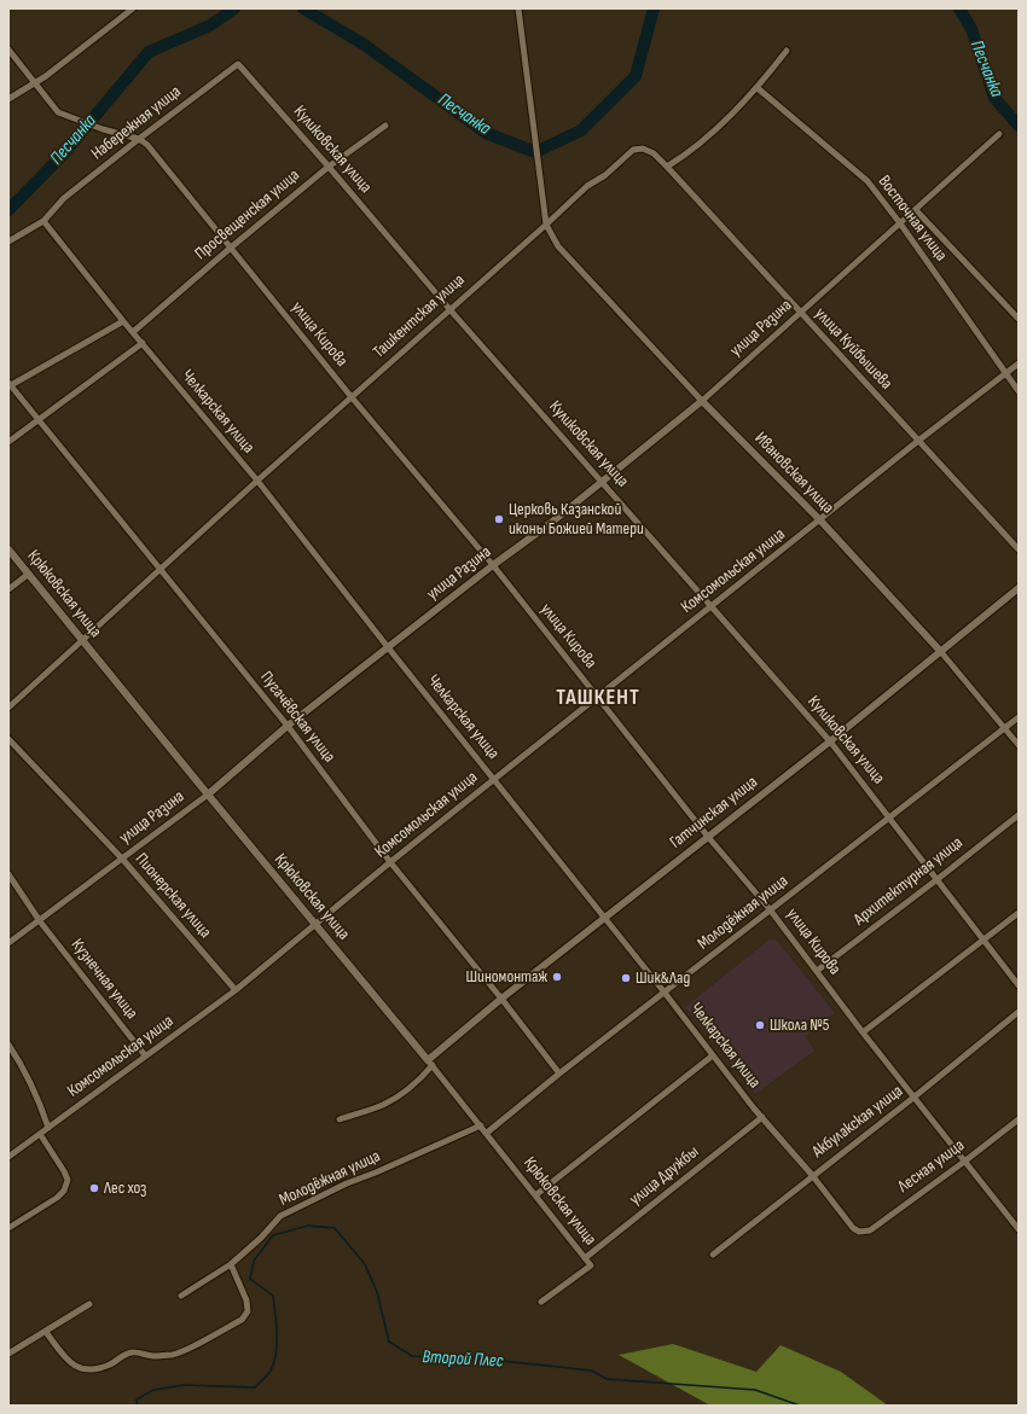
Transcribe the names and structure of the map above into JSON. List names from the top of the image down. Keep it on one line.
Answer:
{"streets":{"street":["Набережная улица","Куликовская улица","Просвещенская улица","Восточная улица","Ташкентская улица","улица Разина","улица Кирова","улица Куйбышева","Челкарская улица","Ивановская улица","Комсомольская улица","Крюковская улица","Пугачёвская улица","Гатчинская улица","Архитектурная улица","Пионерская улица","Молодёжная улица","Кузнечная улица","Акбулакская улица","Лесная улица","улица Дружбы"]},"crossings":[["Набережная улица","Куликовская улица"],["Набережная улица","улица Кирова"],["Набережная улица","Челкарская улица"],["Куликовская улица","Просвещенская улица"],["Куликовская улица","Ташкентская улица"],["Куликовская улица","улица Разина"],["Куликовская улица","Комсомольская улица"],["Куликовская улица","Гатчинская улица"],["Куликовская улица","Архитектурная улица"],["Куликовская улица","Молодёжная улица"],["Просвещенская улица","улица Кирова"],["Просвещенская улица","Челкарская улица"],["Восточная улица","улица Разина"],["Восточная улица","Комсомольская улица"],["Ташкентская улица","улица Кирова"],["Ташкентская улица","улица Куйбышева"],["Ташкентская улица","Челкарская улица"],["Ташкентская улица","Ивановская улица"],["Ташкентская улица","Крюковская улица"],["Ташкентская улица","Пугачёвская улица"],["улица Разина","улица Кирова"],["улица Разина","улица Куйбышева"],["улица Разина","Челкарская улица"],["улица Разина","Ивановская улица"],["улица Разина","Крюковская улица"],["улица Разина","Пугачёвская улица"],["улица Разина","Пионерская улица"],["улица Разина","Кузнечная улица"],["улица Кирова","Комсомольская улица"],["улица Кирова","Гатчинская улица"],["улица Кирова","Архитектурная улица"],["улица Кирова","Молодёжная улица"],["улица Кирова","Акбулакская улица"],["улица Кирова","Лесная улица"],["улица Куйбышева","Комсомольская улица"],["Челкарская улица","Комсомольская улица"],["Челкарская улица","Гатчинская улица"],["Челкарская улица","Молодёжная улица"],["Челкарская улица","Акбулакская улица"],["Челкарская улица","Лесная улица"],["Челкарская улица","улица Дружбы"],["Ивановская улица","Комсомольская улица"],["Ивановская улица","Гатчинская улица"],["Ивановская улица","Молодёжная улица"],["Комсомольская улица","Крюковская улица"],["Комсомольская улица","Пугачёвская улица"],["Комсомольская улица","Пионерская улица"],["Комсомольская улица","Кузнечная улица"],["Крюковская улица","Гатчинская улица"],["Крюковская улица","Молодёжная улица"],["Крюковская улица","улица Дружбы"],["Пугачёвская улица","Гатчинская улица"],["Пугачёвская улица","Молодёжная улица"]],"districts":["ТАШКЕНТ"],"water":["Песчанка","Второй Плес"],"places":["Церковь Казанской иконы Божией Матери","Шиномонтаж","Шик&Лад","Школа №5","Лес хоз"]}
